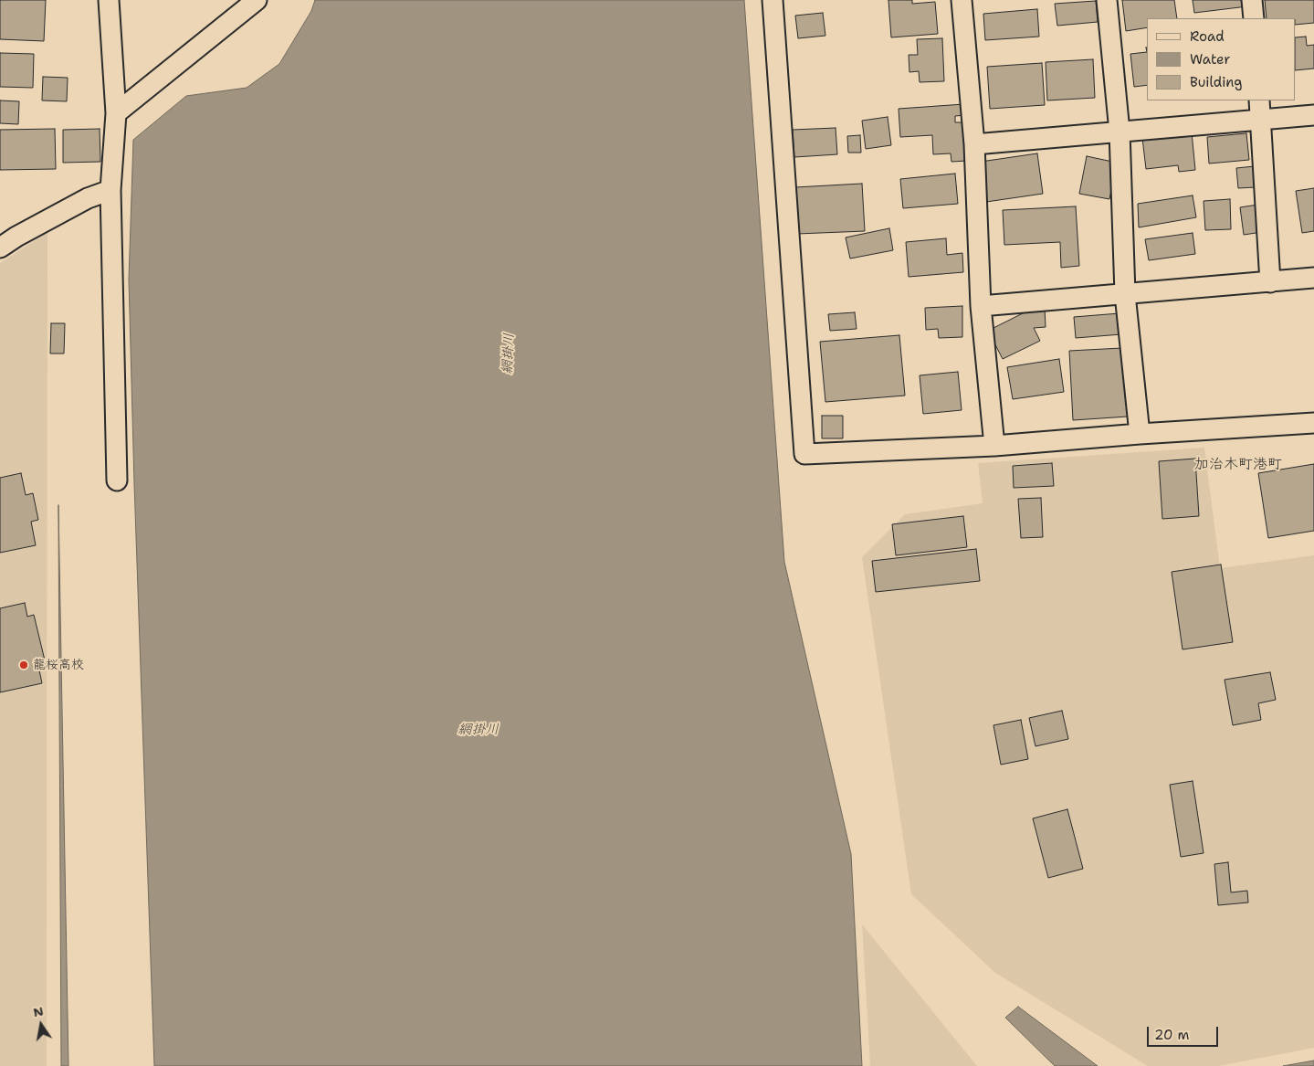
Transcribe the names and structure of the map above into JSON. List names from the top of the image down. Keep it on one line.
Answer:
{"districts":["加治木町港町"],"water":["網掛川"],"places":["龍桜高校"],"legend":["Road","Water","Building"],"scale_bar":"20 m","north":"top"}
